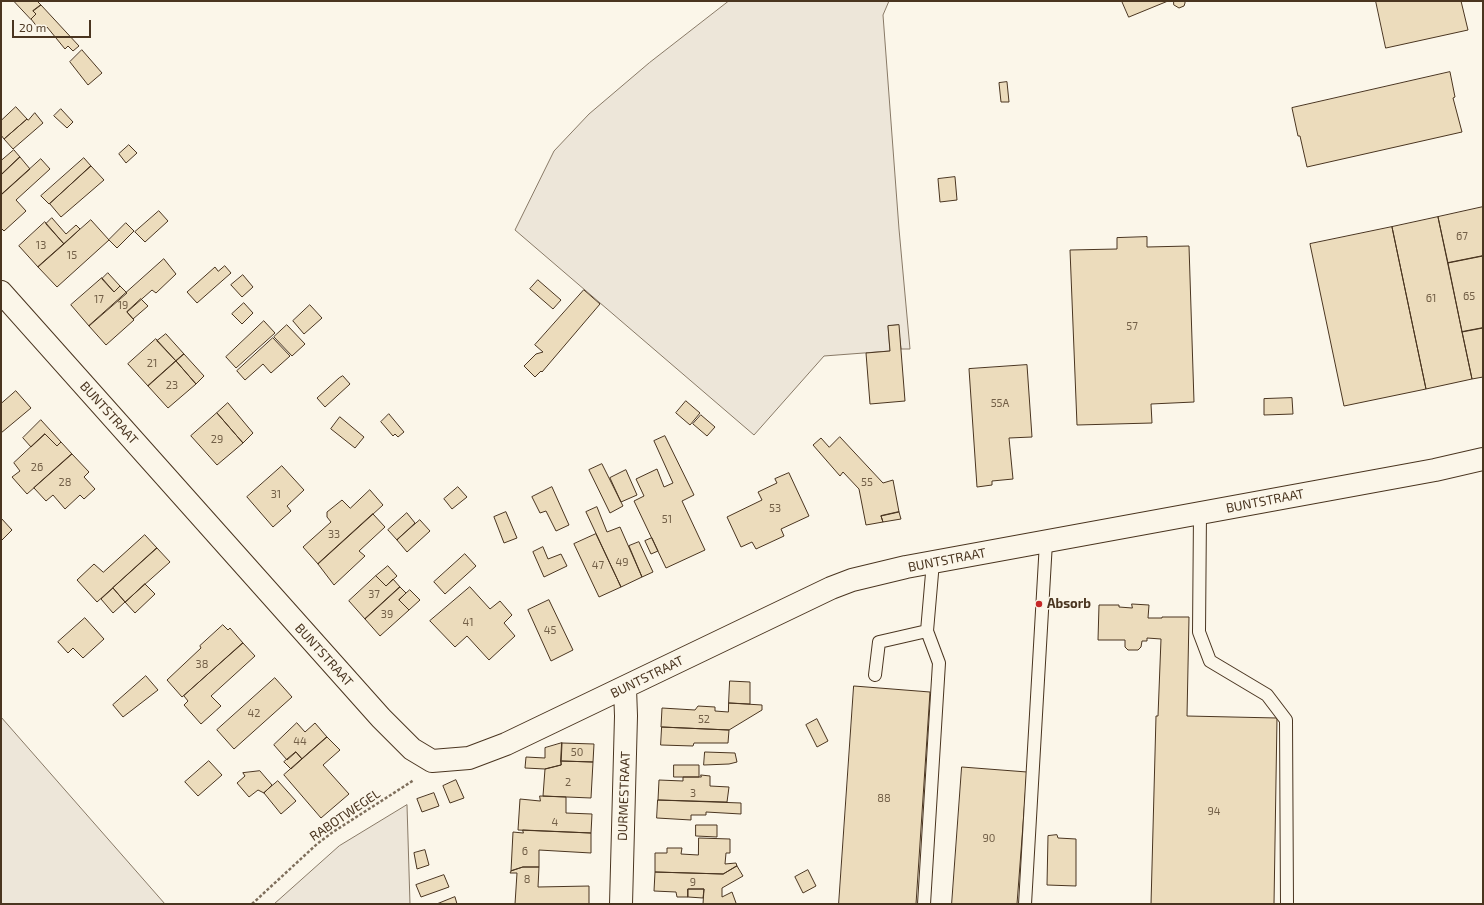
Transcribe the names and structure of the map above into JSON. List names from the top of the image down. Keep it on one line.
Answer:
{"streets":{"street":["BUNTSTRAAT","DURMESTRAAT"],"path":["RABOTWEGEL"]},"crossings":[["BUNTSTRAAT","DURMESTRAAT"],["BUNTSTRAAT","RABOTWEGEL"]],"places":["Absorb"],"house_numbers":["67","13","15","65","61","17","19","57","21","23","55A","29","26","28","55","31","53","51","33","49","47","37","39","41","45","38","42","52","44","50","2","3","88","94","4","90","6","8","9"],"scale_bar":"20 m"}
